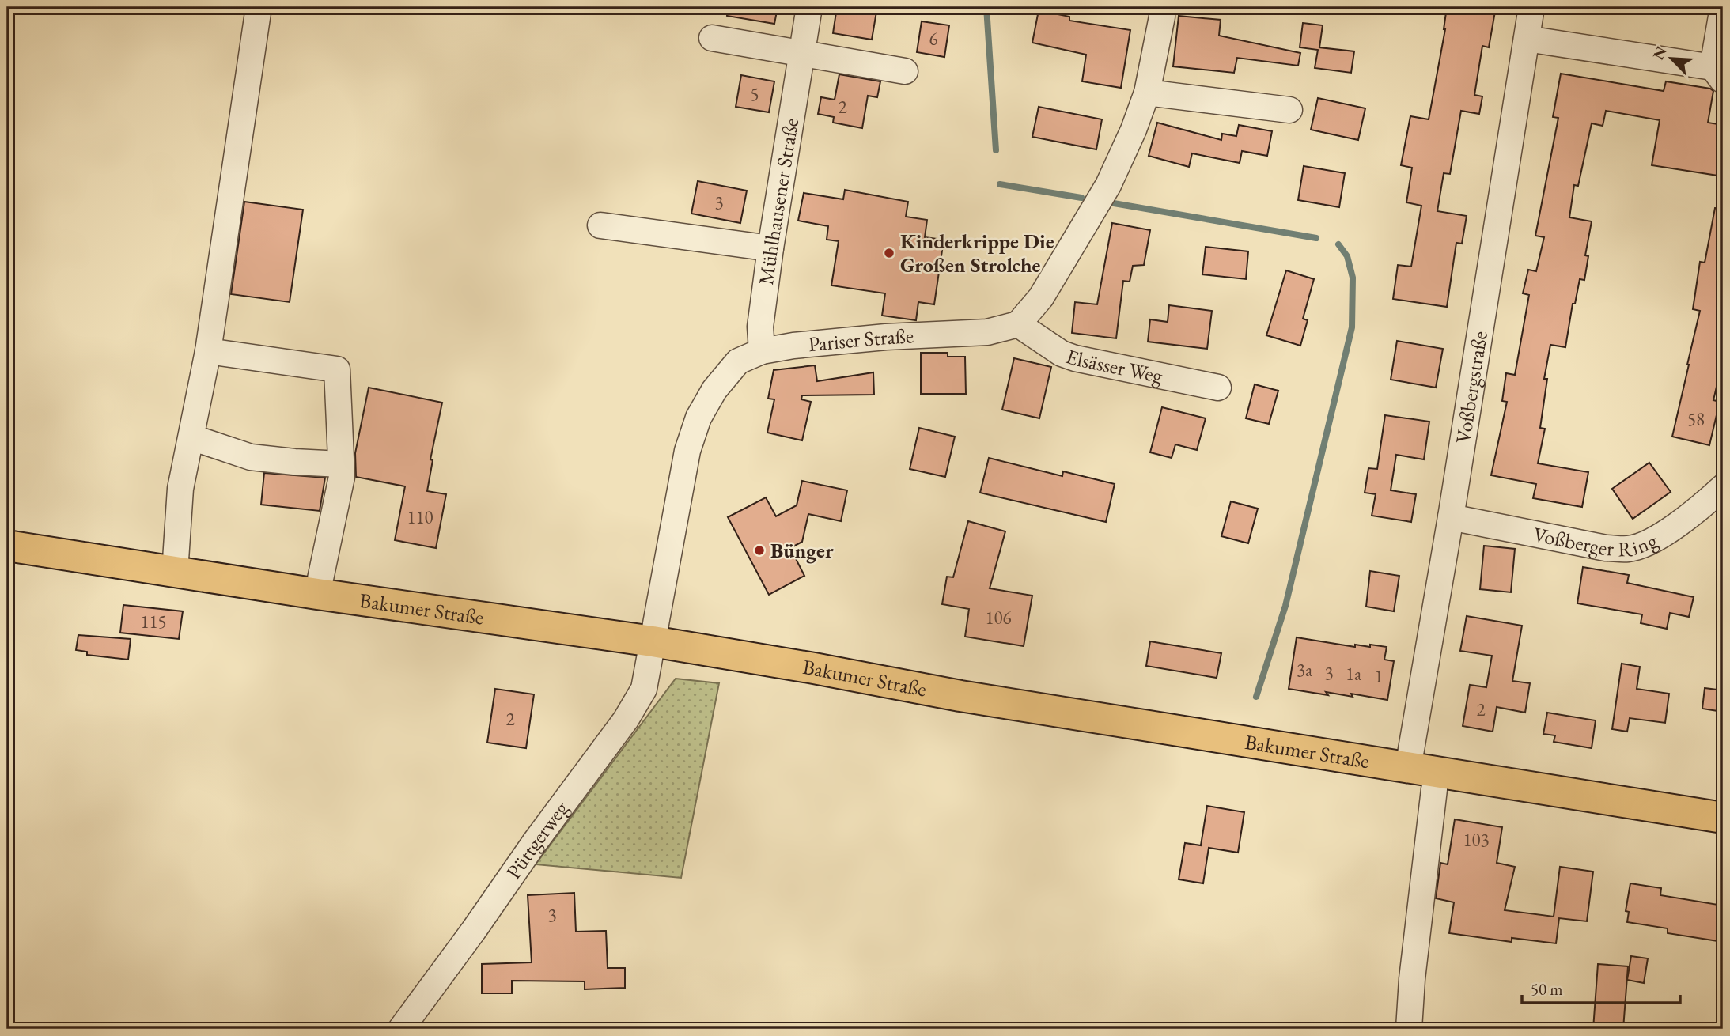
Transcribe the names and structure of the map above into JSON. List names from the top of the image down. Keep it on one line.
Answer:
{"streets":{"main road":["Bakumer Straße"],"street":["Mühlhausener Straße","Pariser Straße","Elsässer Weg","Voßbergstraße","Voßberger Ring","Püttgerweg"]},"crossings":[["Mühlhausener Straße","Pariser Straße"],["Pariser Straße","Elsässer Weg"],["Pariser Straße","Bakumer Straße"],["Pariser Straße","Püttgerweg"],["Voßbergstraße","Voßberger Ring"],["Voßbergstraße","Bakumer Straße"],["Bakumer Straße","Püttgerweg"]],"places":["Kinderkrippe Die Großen Strolche","Bünger"],"house_numbers":["6","5","2","3","58","110","106","115","3a","3","1a","1","2","2","103","3"],"scale_bar":"50 m","north":"top left"}
